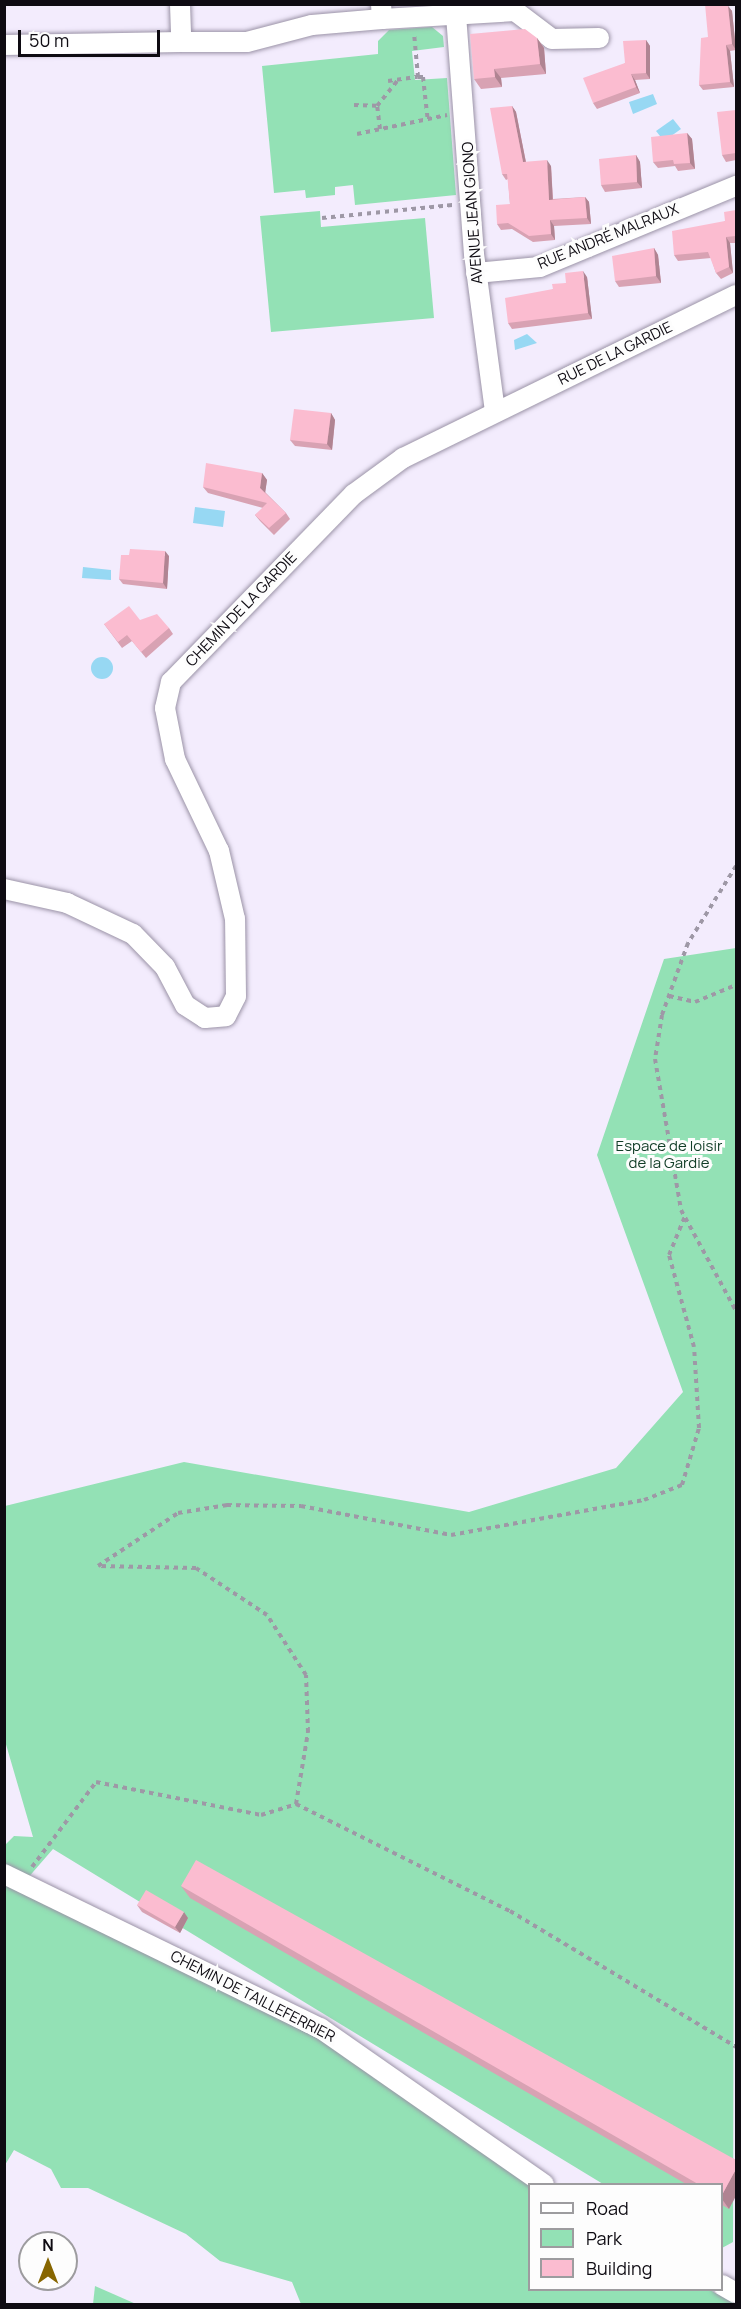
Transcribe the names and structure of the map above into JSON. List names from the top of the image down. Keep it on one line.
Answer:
{"streets":{"street":["AVENUE JEAN GIONO","RUE ANDRÉ MALRAUX","RUE DE LA GARDIE","CHEMIN DE LA GARDIE","CHEMIN DE TAILLEFERRIER"]},"crossings":[["AVENUE JEAN GIONO","RUE ANDRÉ MALRAUX"],["AVENUE JEAN GIONO","RUE DE LA GARDIE"],["AVENUE JEAN GIONO","CHEMIN DE LA GARDIE"],["RUE DE LA GARDIE","CHEMIN DE LA GARDIE"]],"parks":["Espace de loisir de la Gardie"],"legend":["Road","Park","Building"],"scale_bar":"50 m","north":"top"}
